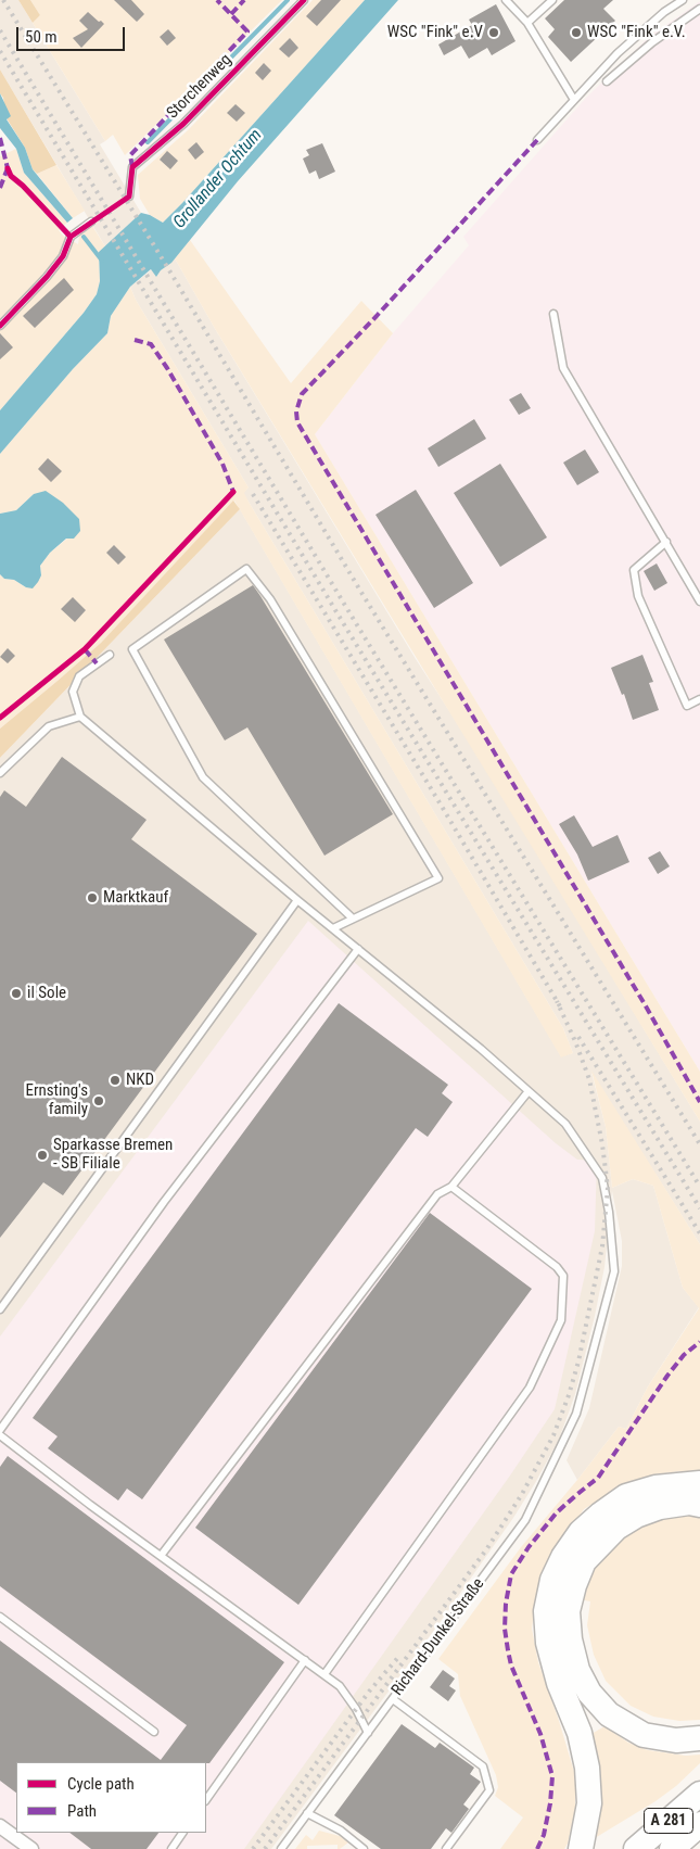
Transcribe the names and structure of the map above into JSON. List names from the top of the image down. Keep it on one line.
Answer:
{"streets":{"highway":["A 281"],"lane":["Storchenweg","Richard-Dunkel-Straße"]},"water":["Grollander Ochtum"],"places":["WSC \"Fink\" e.V","WSC \"Fink\" e.V.","Marktkauf","il Sole","NKD","Ernsting's family","Sparkasse Bremen - SB Filiale"],"legend":["Cycle path","Path"],"scale_bar":"50 m"}
